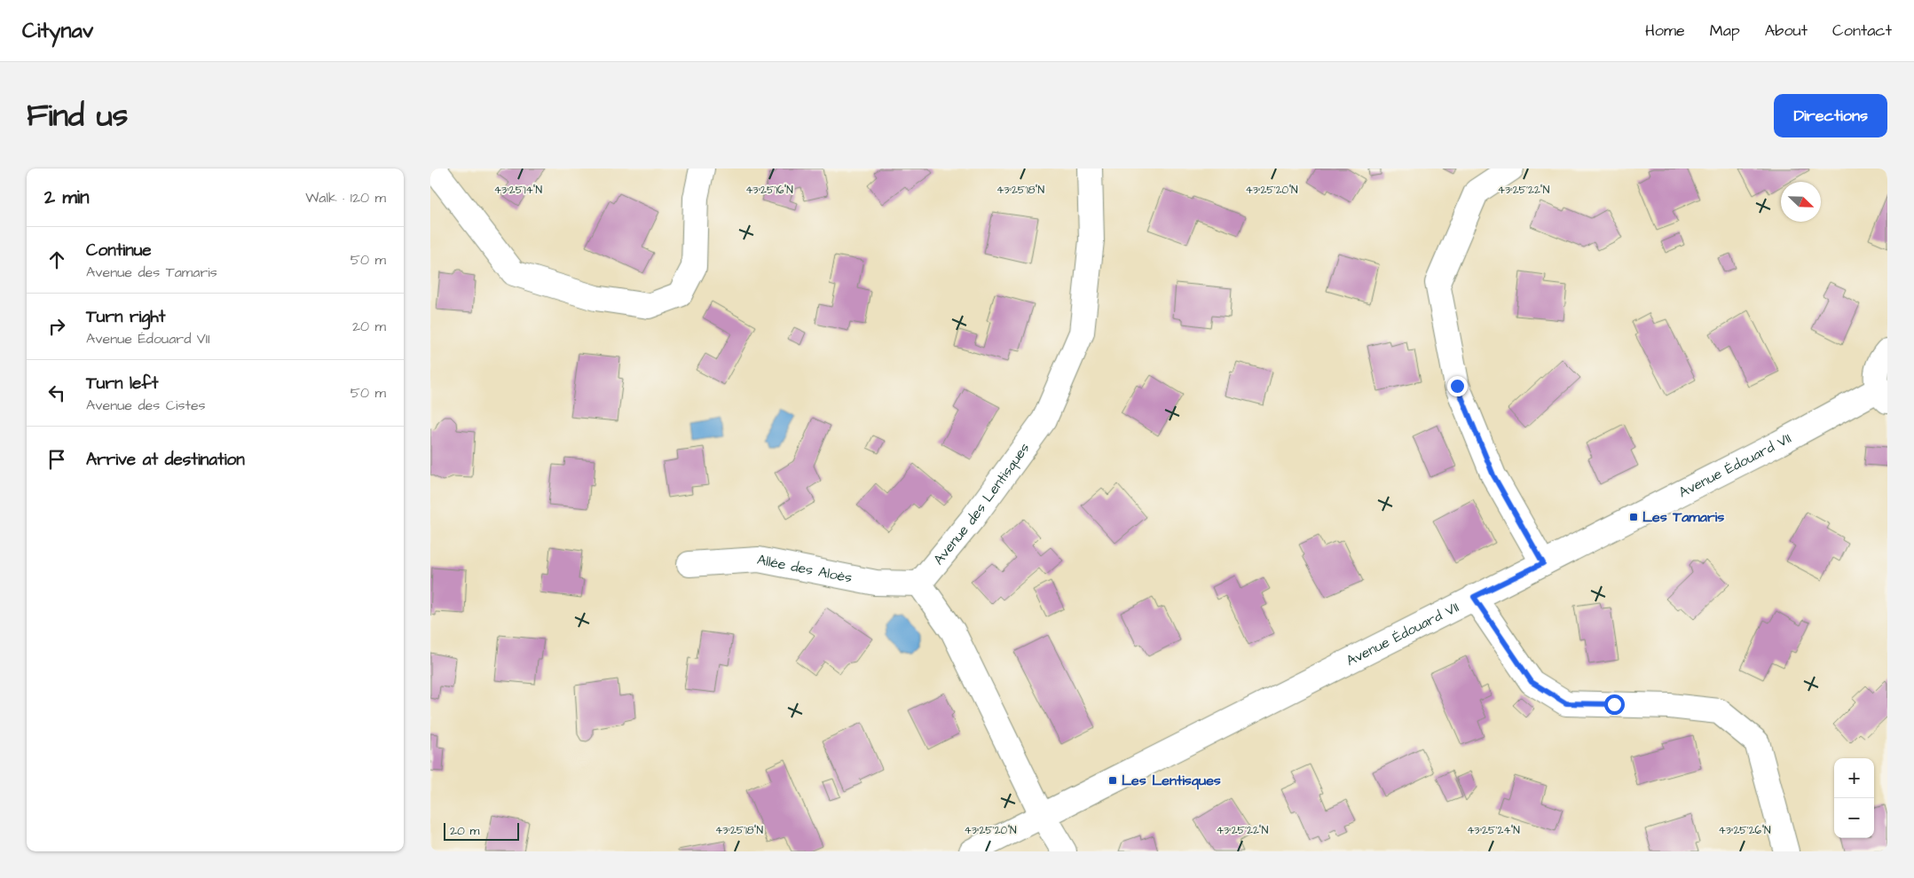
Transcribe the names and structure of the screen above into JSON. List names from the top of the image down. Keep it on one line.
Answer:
{"streets":{"street":["Avenue Édouard VII","Avenue des Lentisques","Allée des Aloès"]},"crossings":[["Avenue des Lentisques","Allée des Aloès"]],"places":{"transit":["Les Tamaris","Les Lentisques"]},"scale_bar":"20 m","north":"bottom right","page":{"header":"Citynav","nav":["Home","Map","About","Contact"],"title":"Find us","buttons":"Directions","heading":["2 min","Walk · 120 m"],"list":[["Continue","Avenue des Tamaris","50 m"],["Turn right","Avenue Édouard VII","20 m"],["Turn left","Avenue des Cistes","50 m"],"Arrive at destination"],"map_buttons":["+","−"],"scale":"20 m"},"coordinates":["43°25'14\"N","43°25'16\"N","43°25'18\"N","43°25'20\"N","43°25'22\"N","43°25'24\"N","43°25'26\"N"]}
